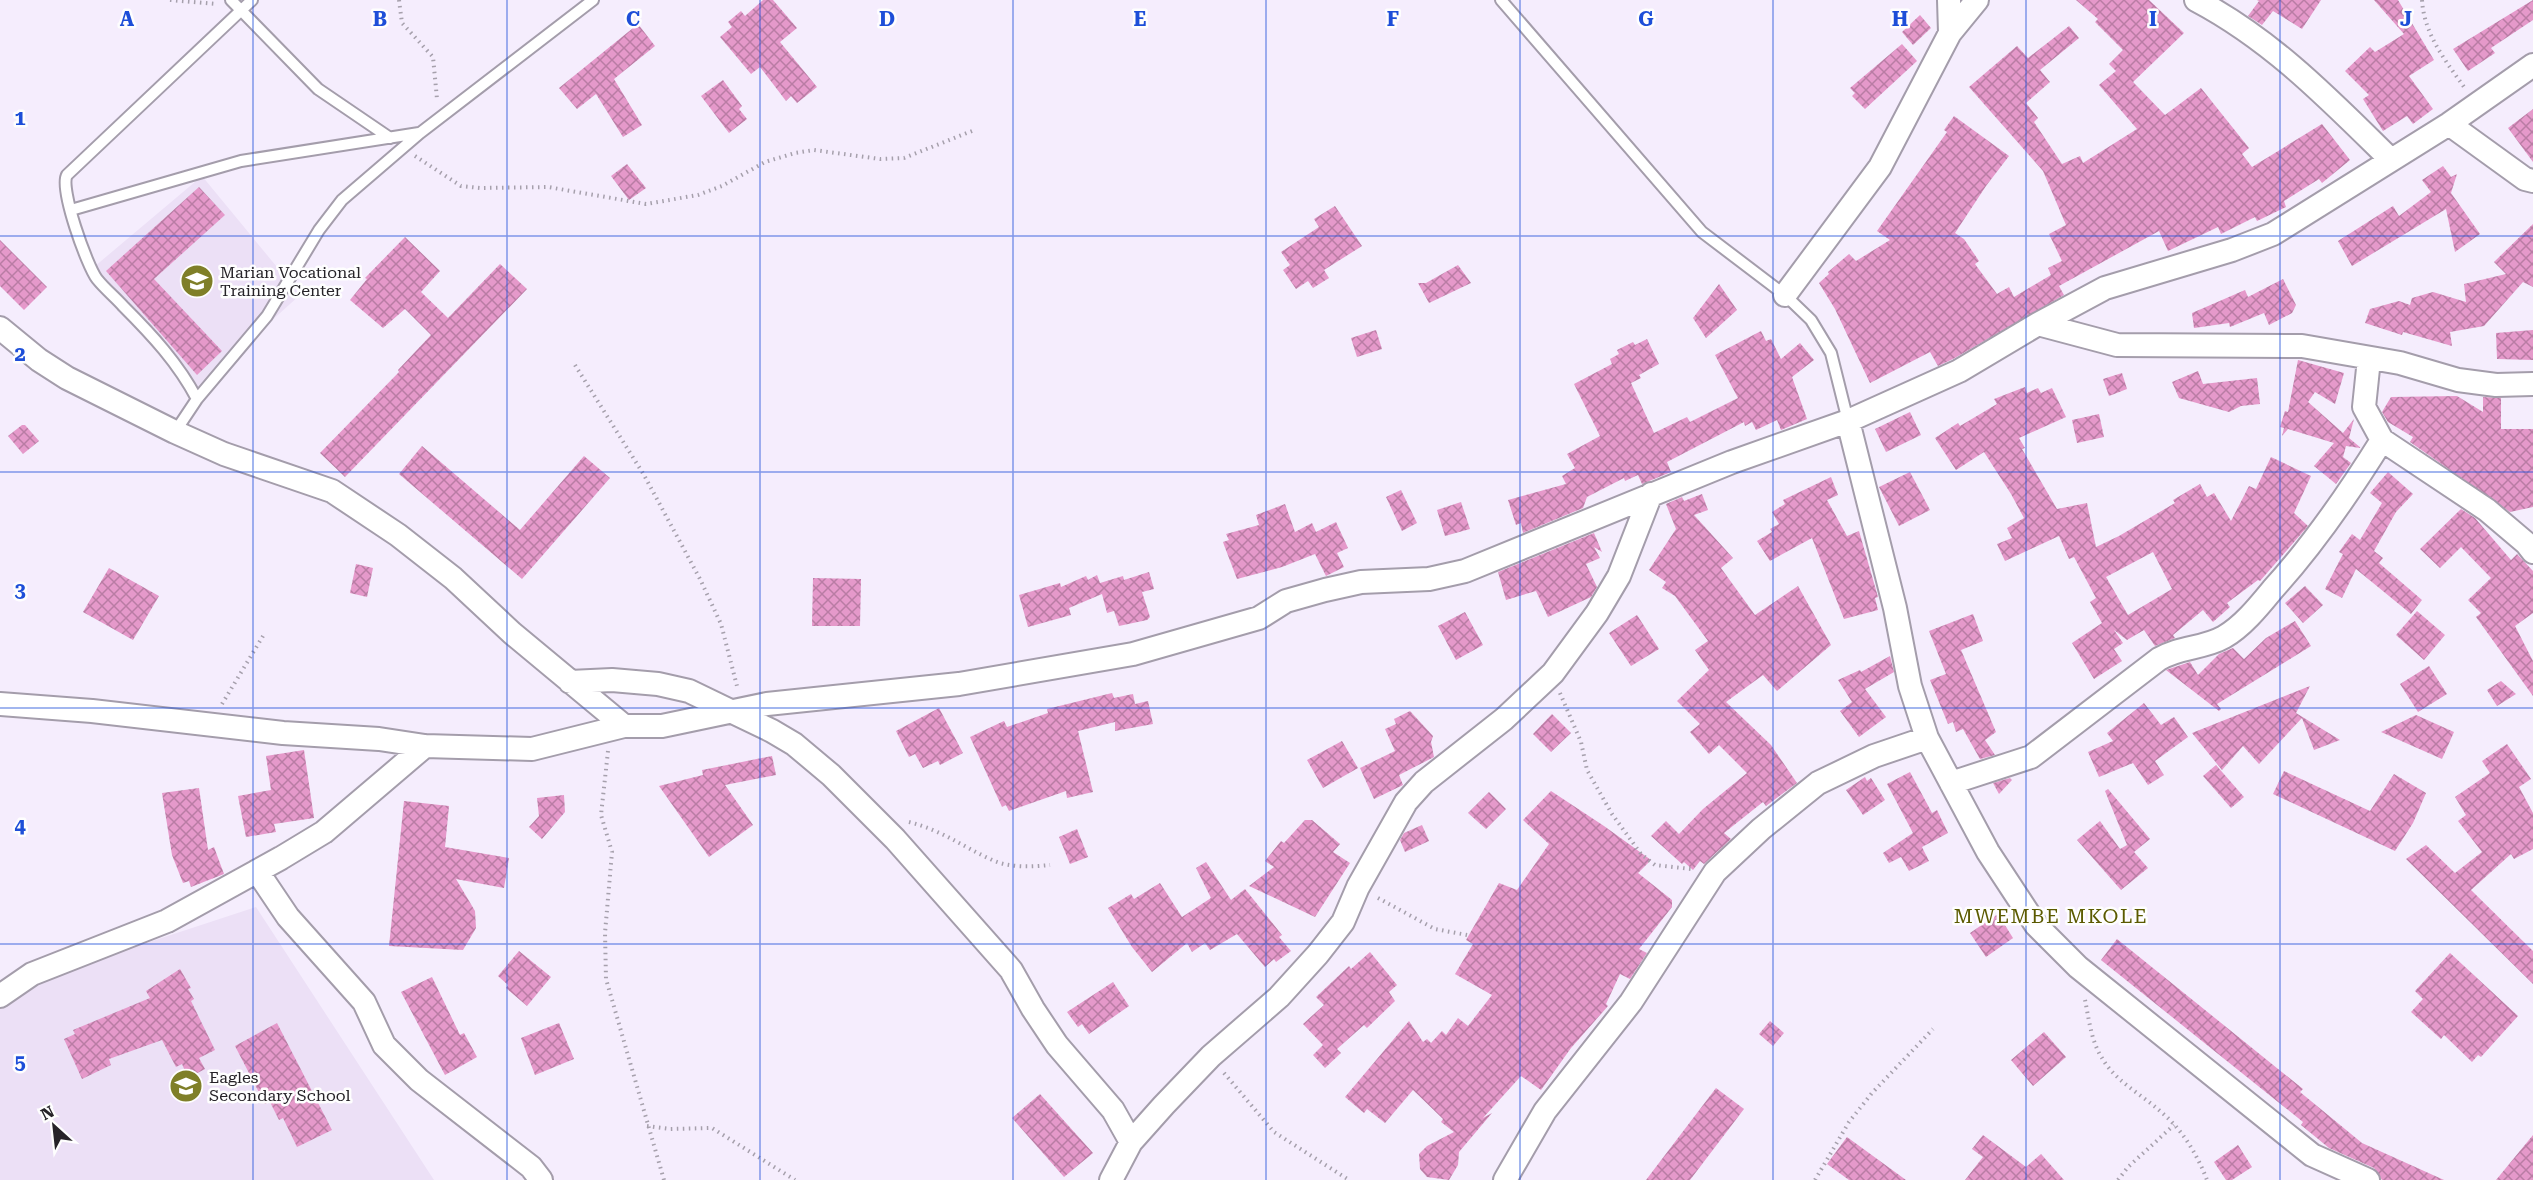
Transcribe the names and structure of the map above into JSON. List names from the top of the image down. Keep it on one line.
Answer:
{"districts":["MWEMBE MKOLE"],"places":{"school or university":["Marian Vocational Training Center","Eagles Secondary School"]},"north":"top left","grid":{"columns":["A","B","C","D","E","F","G","H","I","J"],"rows":["1","2","3","4","5"]}}
